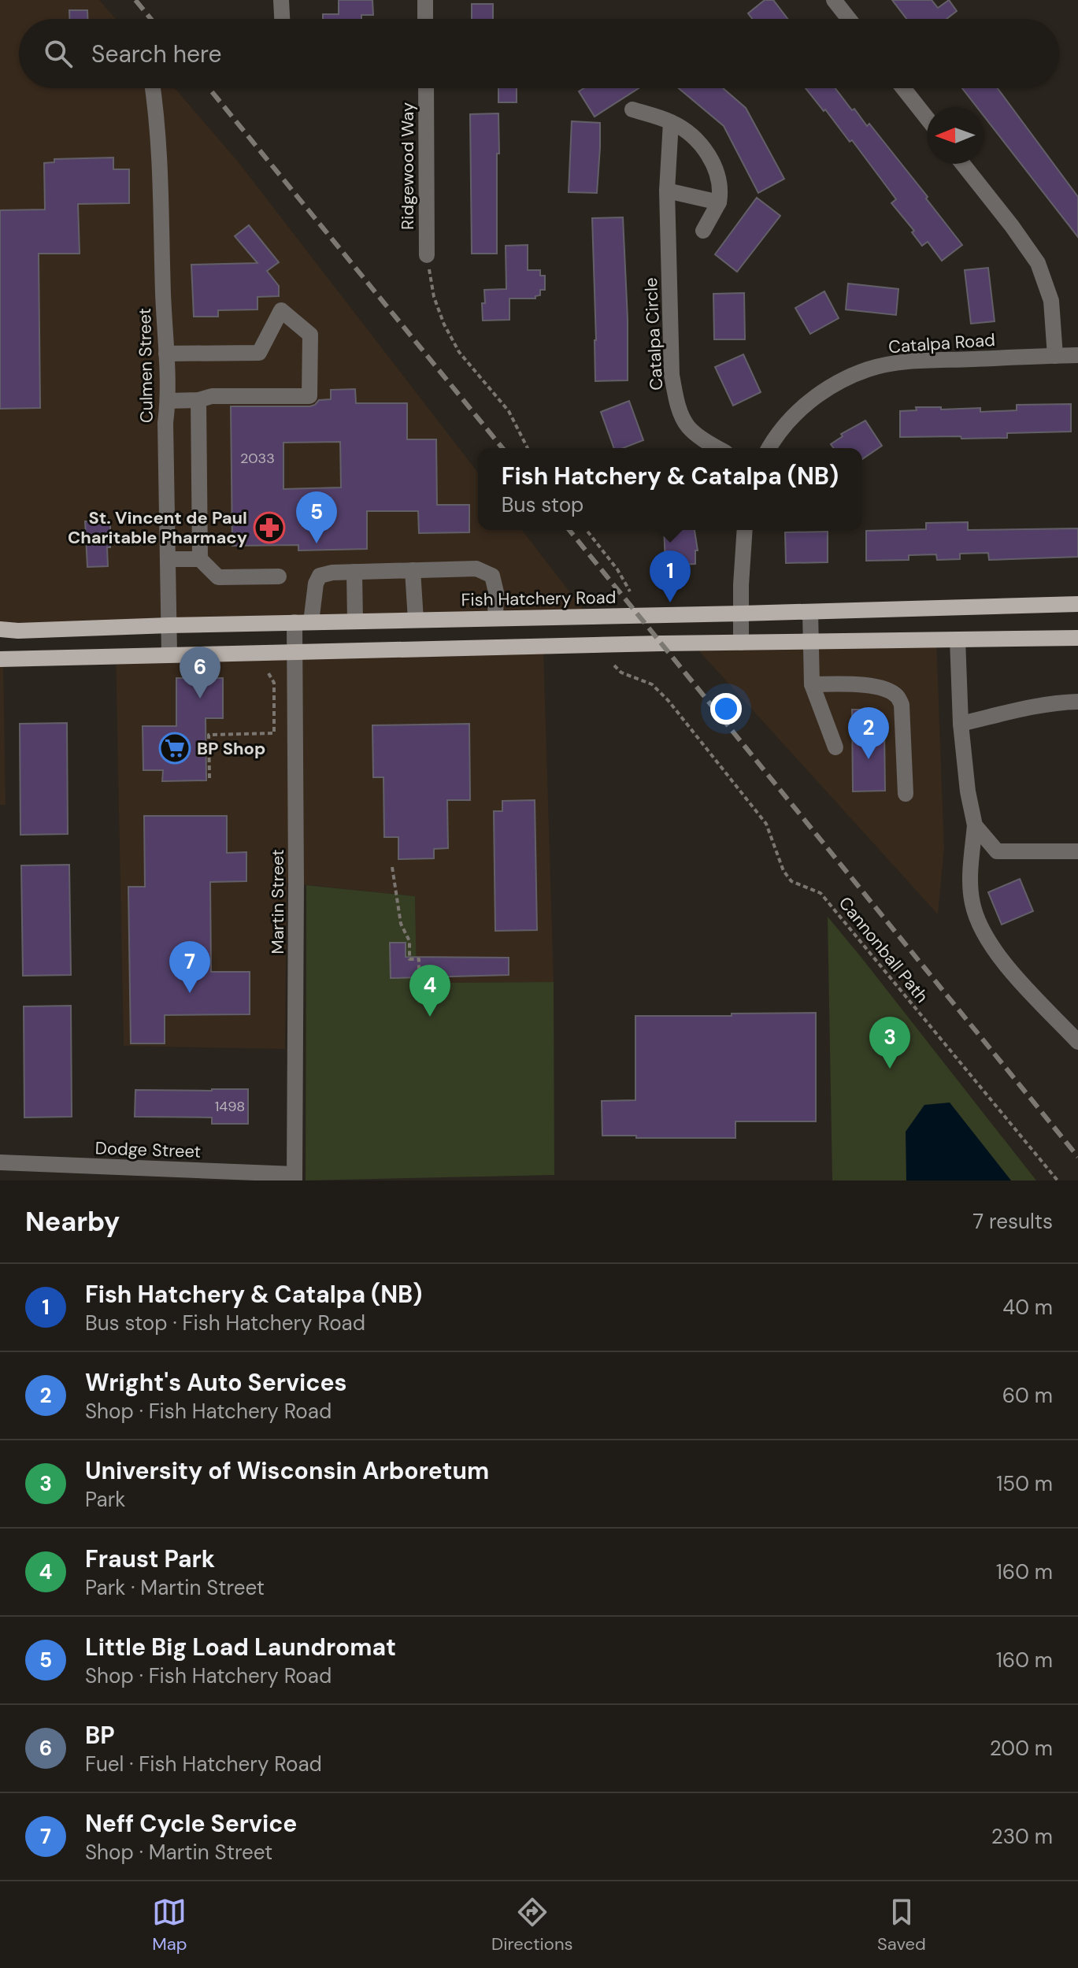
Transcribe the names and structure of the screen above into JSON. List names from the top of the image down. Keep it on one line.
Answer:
{"streets":{"main road":["Fish Hatchery Road"],"street":["Ridgewood Way","Catalpa Circle","Catalpa Road","Culmen Street","Martin Street","Dodge Street"],"path":["Cannonball Path"]},"crossings":[["Culmen Street","Fish Hatchery Road"],["Fish Hatchery Road","Martin Street"],["Martin Street","Dodge Street"]],"places":{"pharmacy":["St. Vincent de Paul Charitable Pharmacy"],"supermarket":["BP Shop"]},"house_numbers":["2033","1498"],"north":"left","page":{"search":"Search here","popup":["Fish Hatchery & Catalpa (NB)","Bus stop"],"pins":["5","1","6","2","7","4","3"],"heading":["Nearby","7 results"],"list":[{"mark":"1","name":"Fish Hatchery & Catalpa (NB)","note":"Bus stop · Fish Hatchery Road","value":"40 m"},{"mark":"2","name":"Wright's Auto Services","note":"Shop · Fish Hatchery Road","value":"60 m"},{"mark":"3","name":"University of Wisconsin Arboretum","note":"Park","value":"150 m"},{"mark":"4","name":"Fraust Park","note":"Park · Martin Street","value":"160 m"},{"mark":"5","name":"Little Big Load Laundromat","note":"Shop · Fish Hatchery Road","value":"160 m"},{"mark":"6","name":"BP","note":"Fuel · Fish Hatchery Road","value":"200 m"},{"mark":"7","name":"Neff Cycle Service","note":"Shop · Martin Street","value":"230 m"}],"nav":["Map","Directions","Saved"]}}
